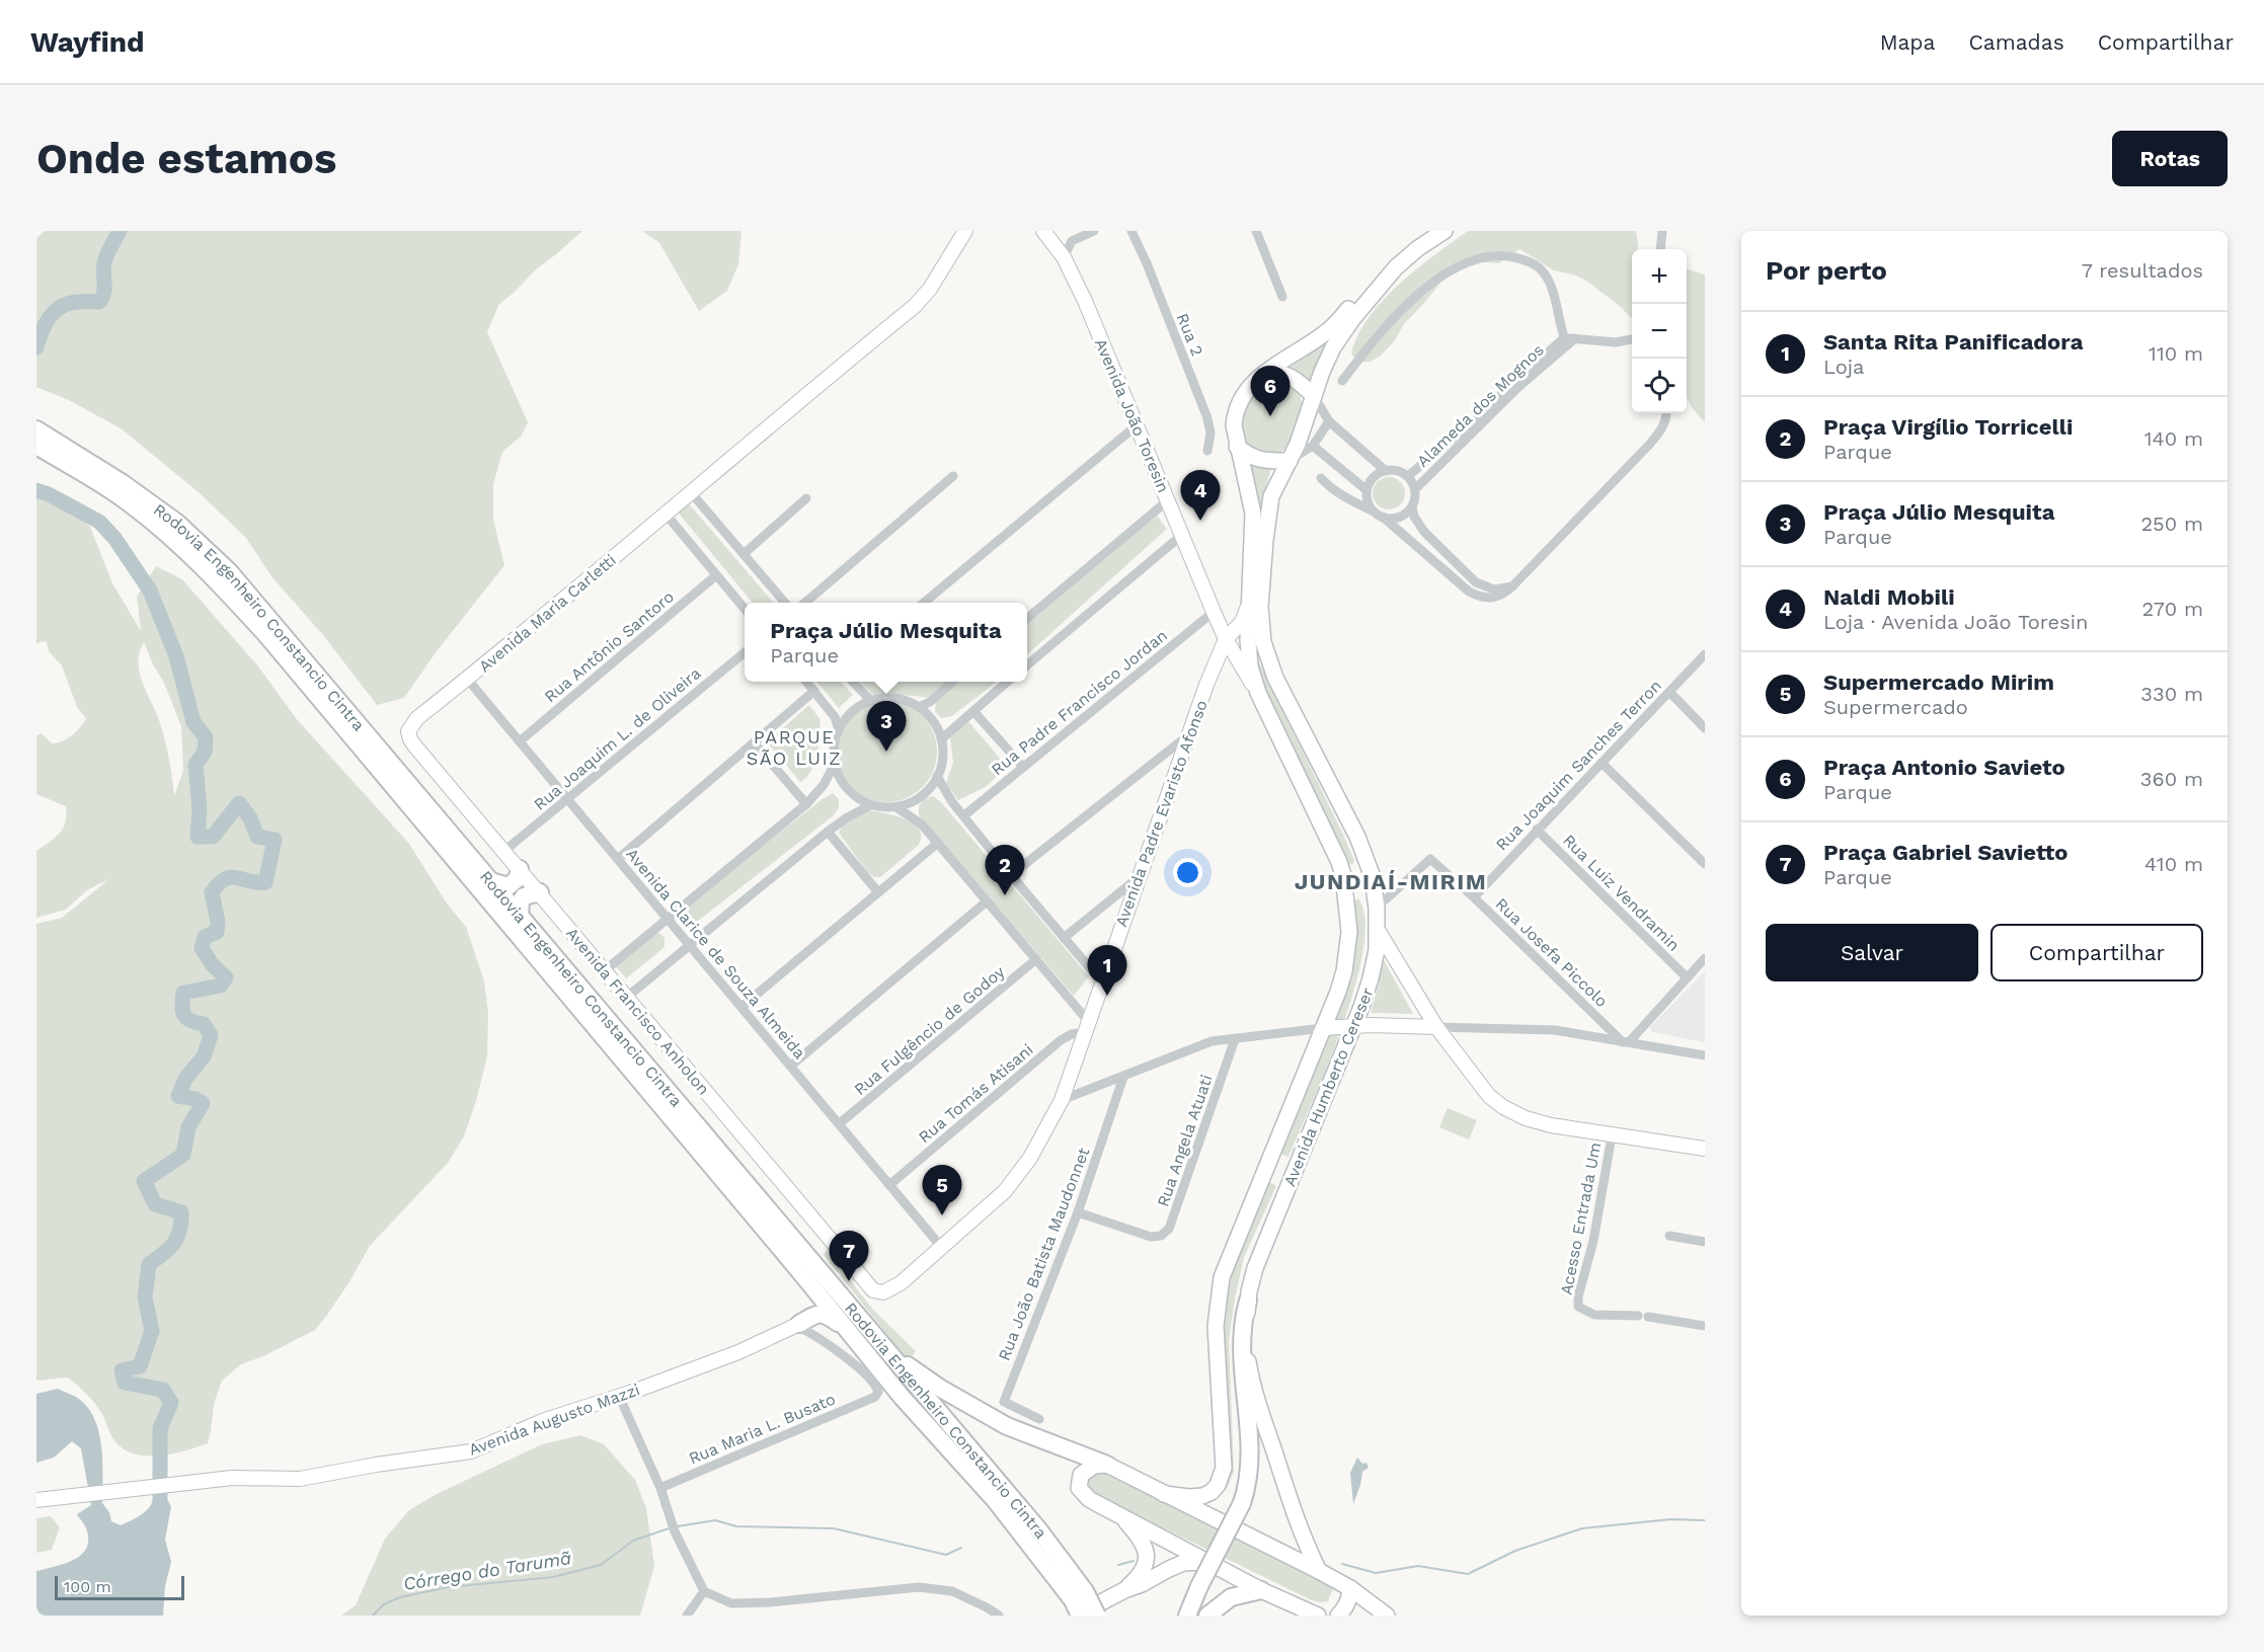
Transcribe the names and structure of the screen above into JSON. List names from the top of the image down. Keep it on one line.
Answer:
{"streets":{"highway":["Rodovia Engenheiro Constancio Cintra"],"main road":["Avenida Humberto Cereser"],"street":["Rua 2","Alameda dos Mognos","Avenida João Toresin","Avenida Maria Carletti","Rua Antônio Santoro","Rua Padre Francisco Jordan","Rua Joaquim L. de Oliveira","Rua Joaquim Sanches Terron","Avenida Padre Evaristo Afonso","Rua Luiz Vendramin","Rua Josefa Piccolo","Avenida Clarice de Souza Almeida","Avenida Francisco Anholon","Rua Fulgêncio de Godoy","Rua Tomás Atisani","Rua Angela Atuati","Acesso Entrada Um","Rua João Batista Maudonnet","Avenida Augusto Mazzi","Rua Maria L. Busato"]},"crossings":[["Avenida João Toresin","Rua Padre Francisco Jordan"],["Avenida João Toresin","Avenida Padre Evaristo Afonso"],["Avenida João Toresin","Avenida Humberto Cereser"],["Avenida Maria Carletti","Avenida Clarice de Souza Almeida"],["Avenida Maria Carletti","Avenida Francisco Anholon"],["Rua Antônio Santoro","Avenida Clarice de Souza Almeida"],["Rua Joaquim L. de Oliveira","Avenida Clarice de Souza Almeida"],["Rua Joaquim L. de Oliveira","Avenida Francisco Anholon"],["Rua Joaquim Sanches Terron","Rua Luiz Vendramin"],["Rua Joaquim Sanches Terron","Rua Josefa Piccolo"],["Avenida Padre Evaristo Afonso","Avenida Clarice de Souza Almeida"],["Avenida Padre Evaristo Afonso","Avenida Francisco Anholon"],["Avenida Padre Evaristo Afonso","Avenida Humberto Cereser"],["Avenida Padre Evaristo Afonso","Rua Tomás Atisani"],["Rua Josefa Piccolo","Avenida Humberto Cereser"],["Avenida Clarice de Souza Almeida","Rua Fulgêncio de Godoy"],["Avenida Clarice de Souza Almeida","Rua Tomás Atisani"],["Rua Angela Atuati","Rua João Batista Maudonnet"],["Avenida Augusto Mazzi","Rua Maria L. Busato"]],"districts":["PARQUE SÃO LUIZ","JUNDIAÍ-MIRIM"],"water":["Córrego do Tarumã"],"scale_bar":"100 m","page":{"header":"Wayfind","nav":["Mapa","Camadas","Compartilhar"],"buttons":["Rotas",["Salvar","Compartilhar"]],"title":"Onde estamos","heading":["Por perto","7 resultados"],"map_buttons":["+","−"],"list":[{"mark":"1","name":"Santa Rita Panificadora","note":"Loja","value":"110 m"},{"mark":"2","name":"Praça Virgílio Torricelli","note":"Parque","value":"140 m"},{"mark":"3","name":"Praça Júlio Mesquita","note":"Parque","value":"250 m"},{"mark":"4","name":"Naldi Mobili","note":"Loja · Avenida João Toresin","value":"270 m"},{"mark":"5","name":"Supermercado Mirim","note":"Supermercado","value":"330 m"},{"mark":"6","name":"Praça Antonio Savieto","note":"Parque","value":"360 m"},{"mark":"7","name":"Praça Gabriel Savietto","note":"Parque","value":"410 m"}],"pins":["6","4","3","2","1","5","7"],"popup":["Praça Júlio Mesquita","Parque"],"scale":"100 m"}}
